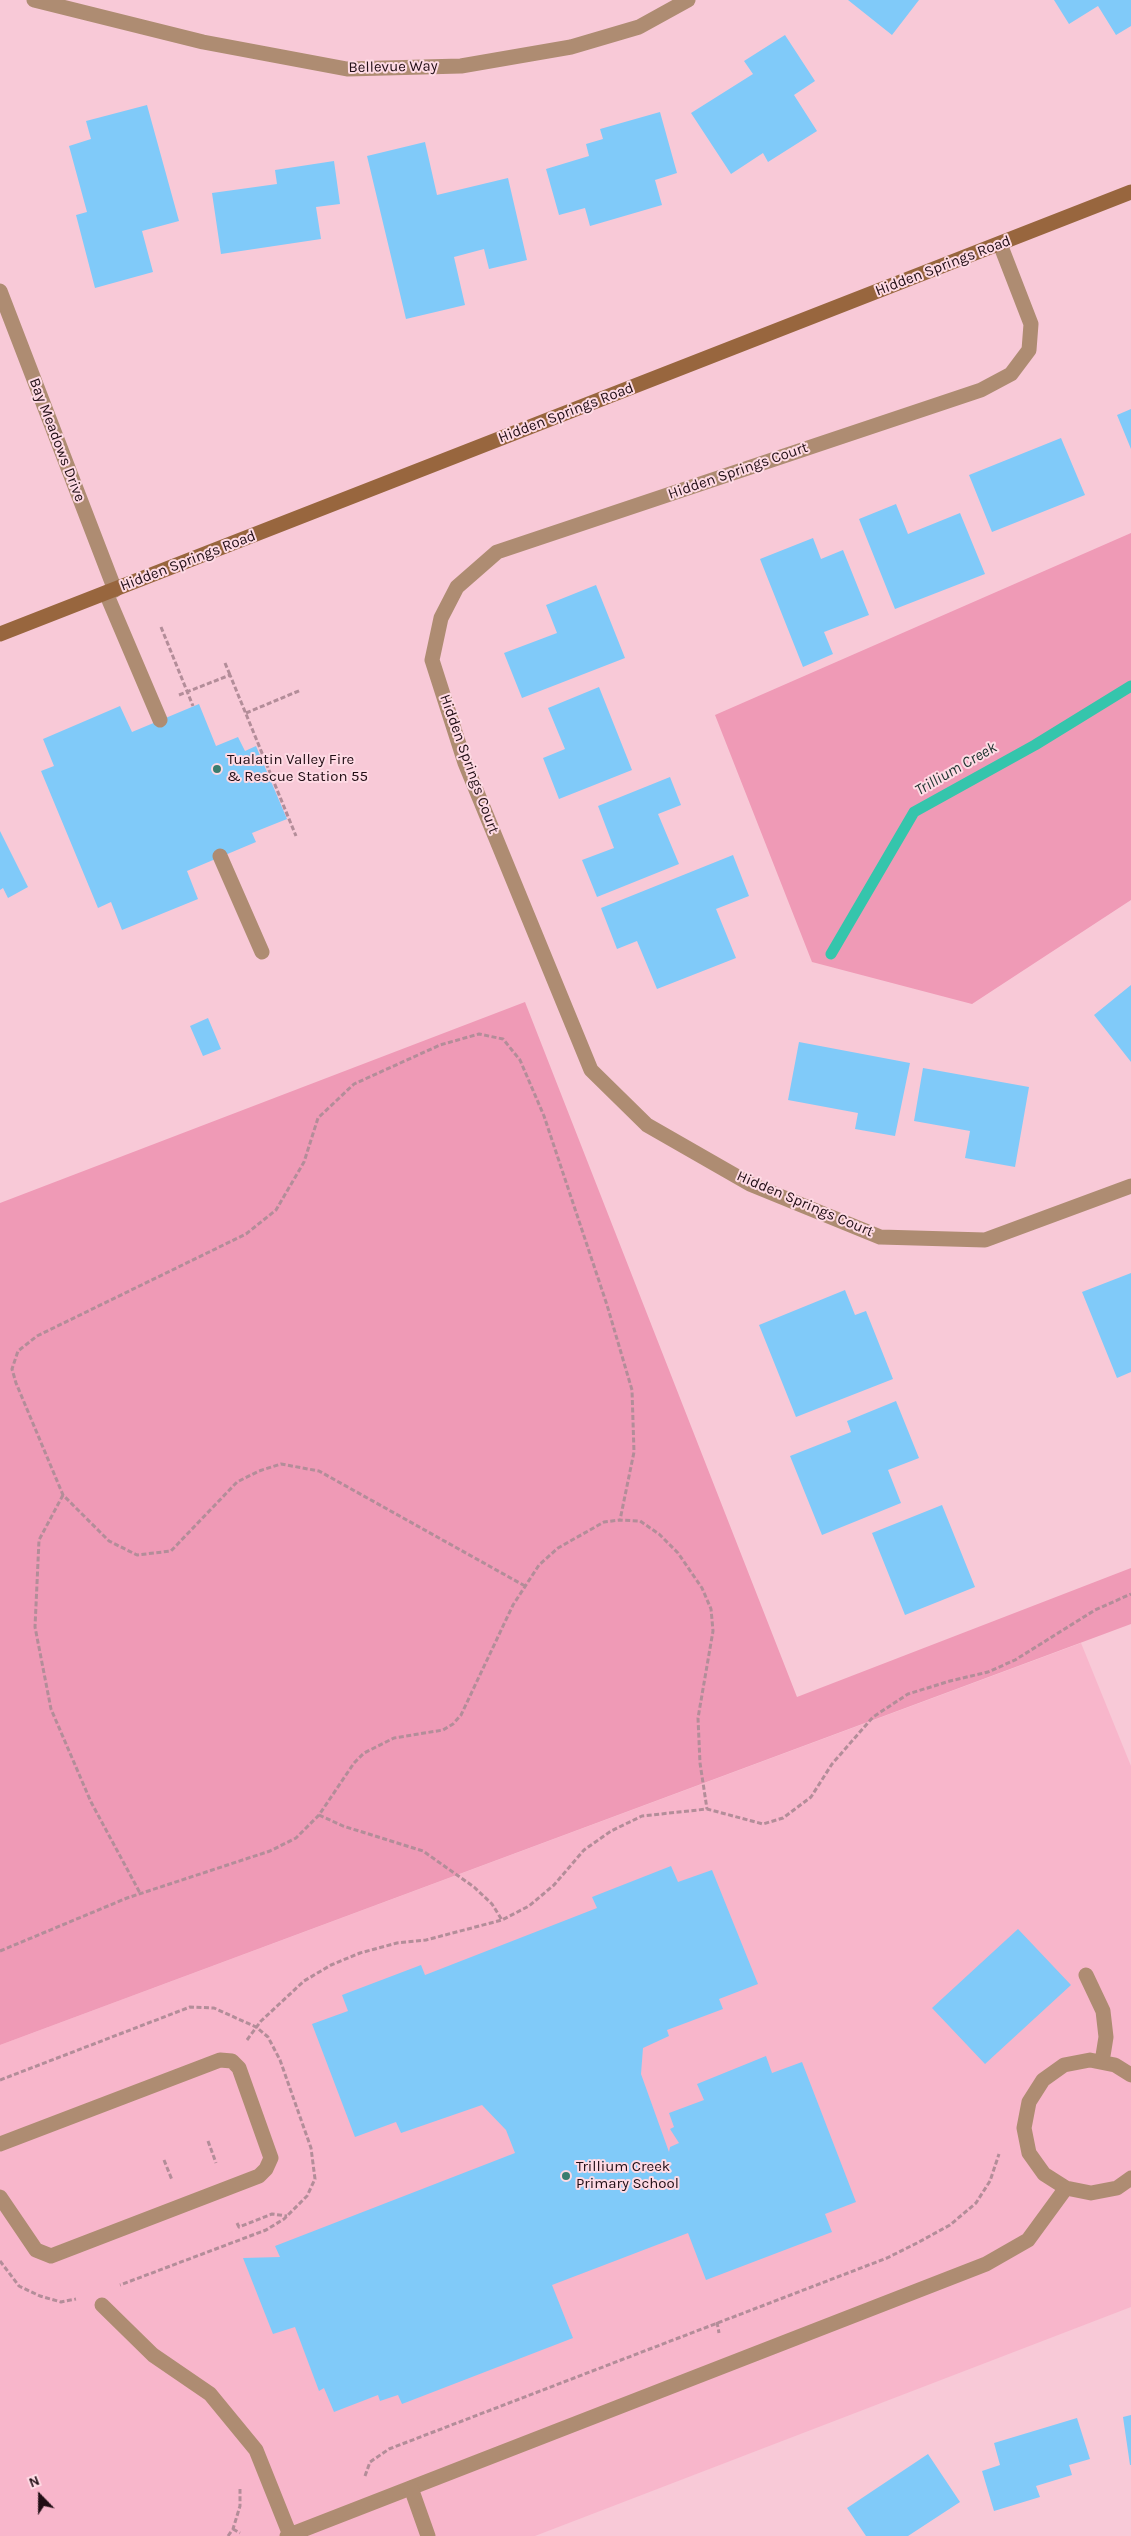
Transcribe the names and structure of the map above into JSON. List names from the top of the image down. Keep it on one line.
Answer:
{"streets":{"main road":["Hidden Springs Road"],"street":["Bellevue Way","Bay Meadows Drive","Hidden Springs Court"]},"crossings":[["Hidden Springs Road","Bay Meadows Drive"],["Hidden Springs Road","Hidden Springs Court"]],"water":["Trillium Creek"],"places":["Tualatin Valley Fire & Rescue Station 55","Trillium Creek Primary School"],"north":"top"}
